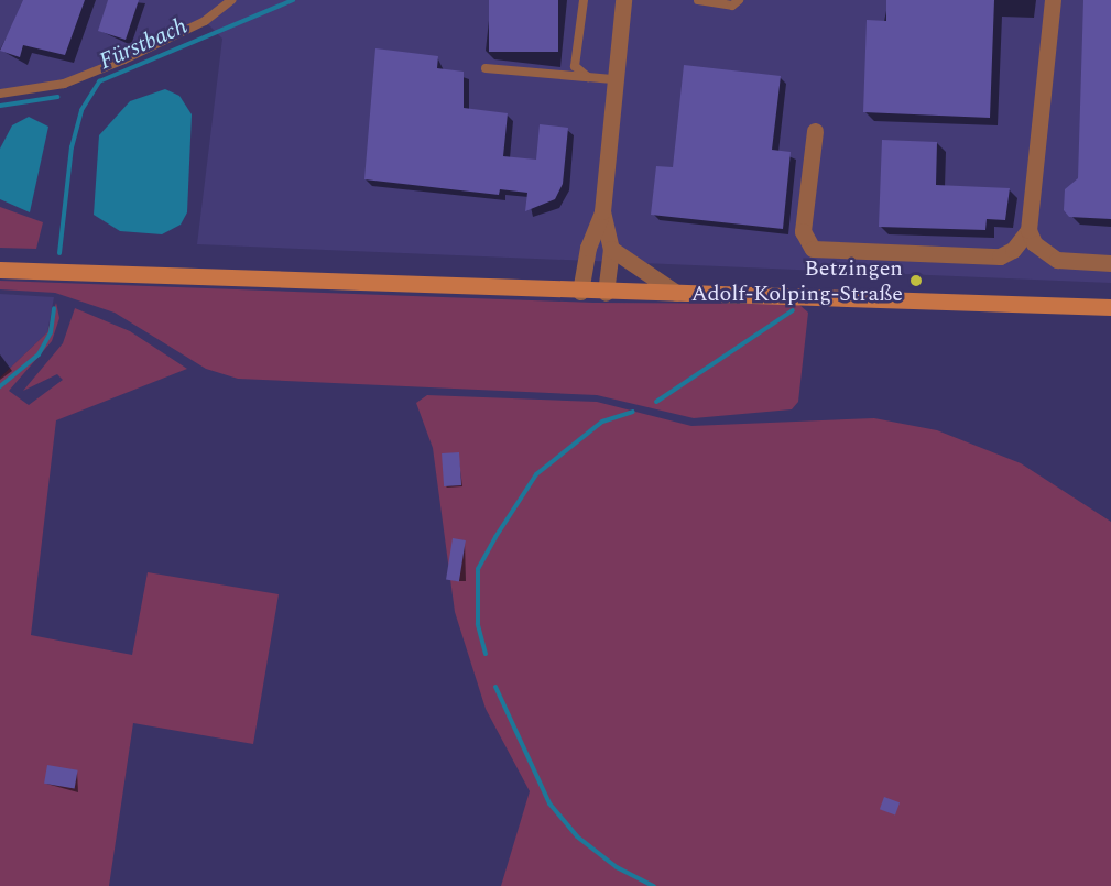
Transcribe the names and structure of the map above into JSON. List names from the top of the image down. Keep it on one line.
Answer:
{"water":["Fürstbach"],"places":["Betzingen Adolf-Kolping-Straße"]}
